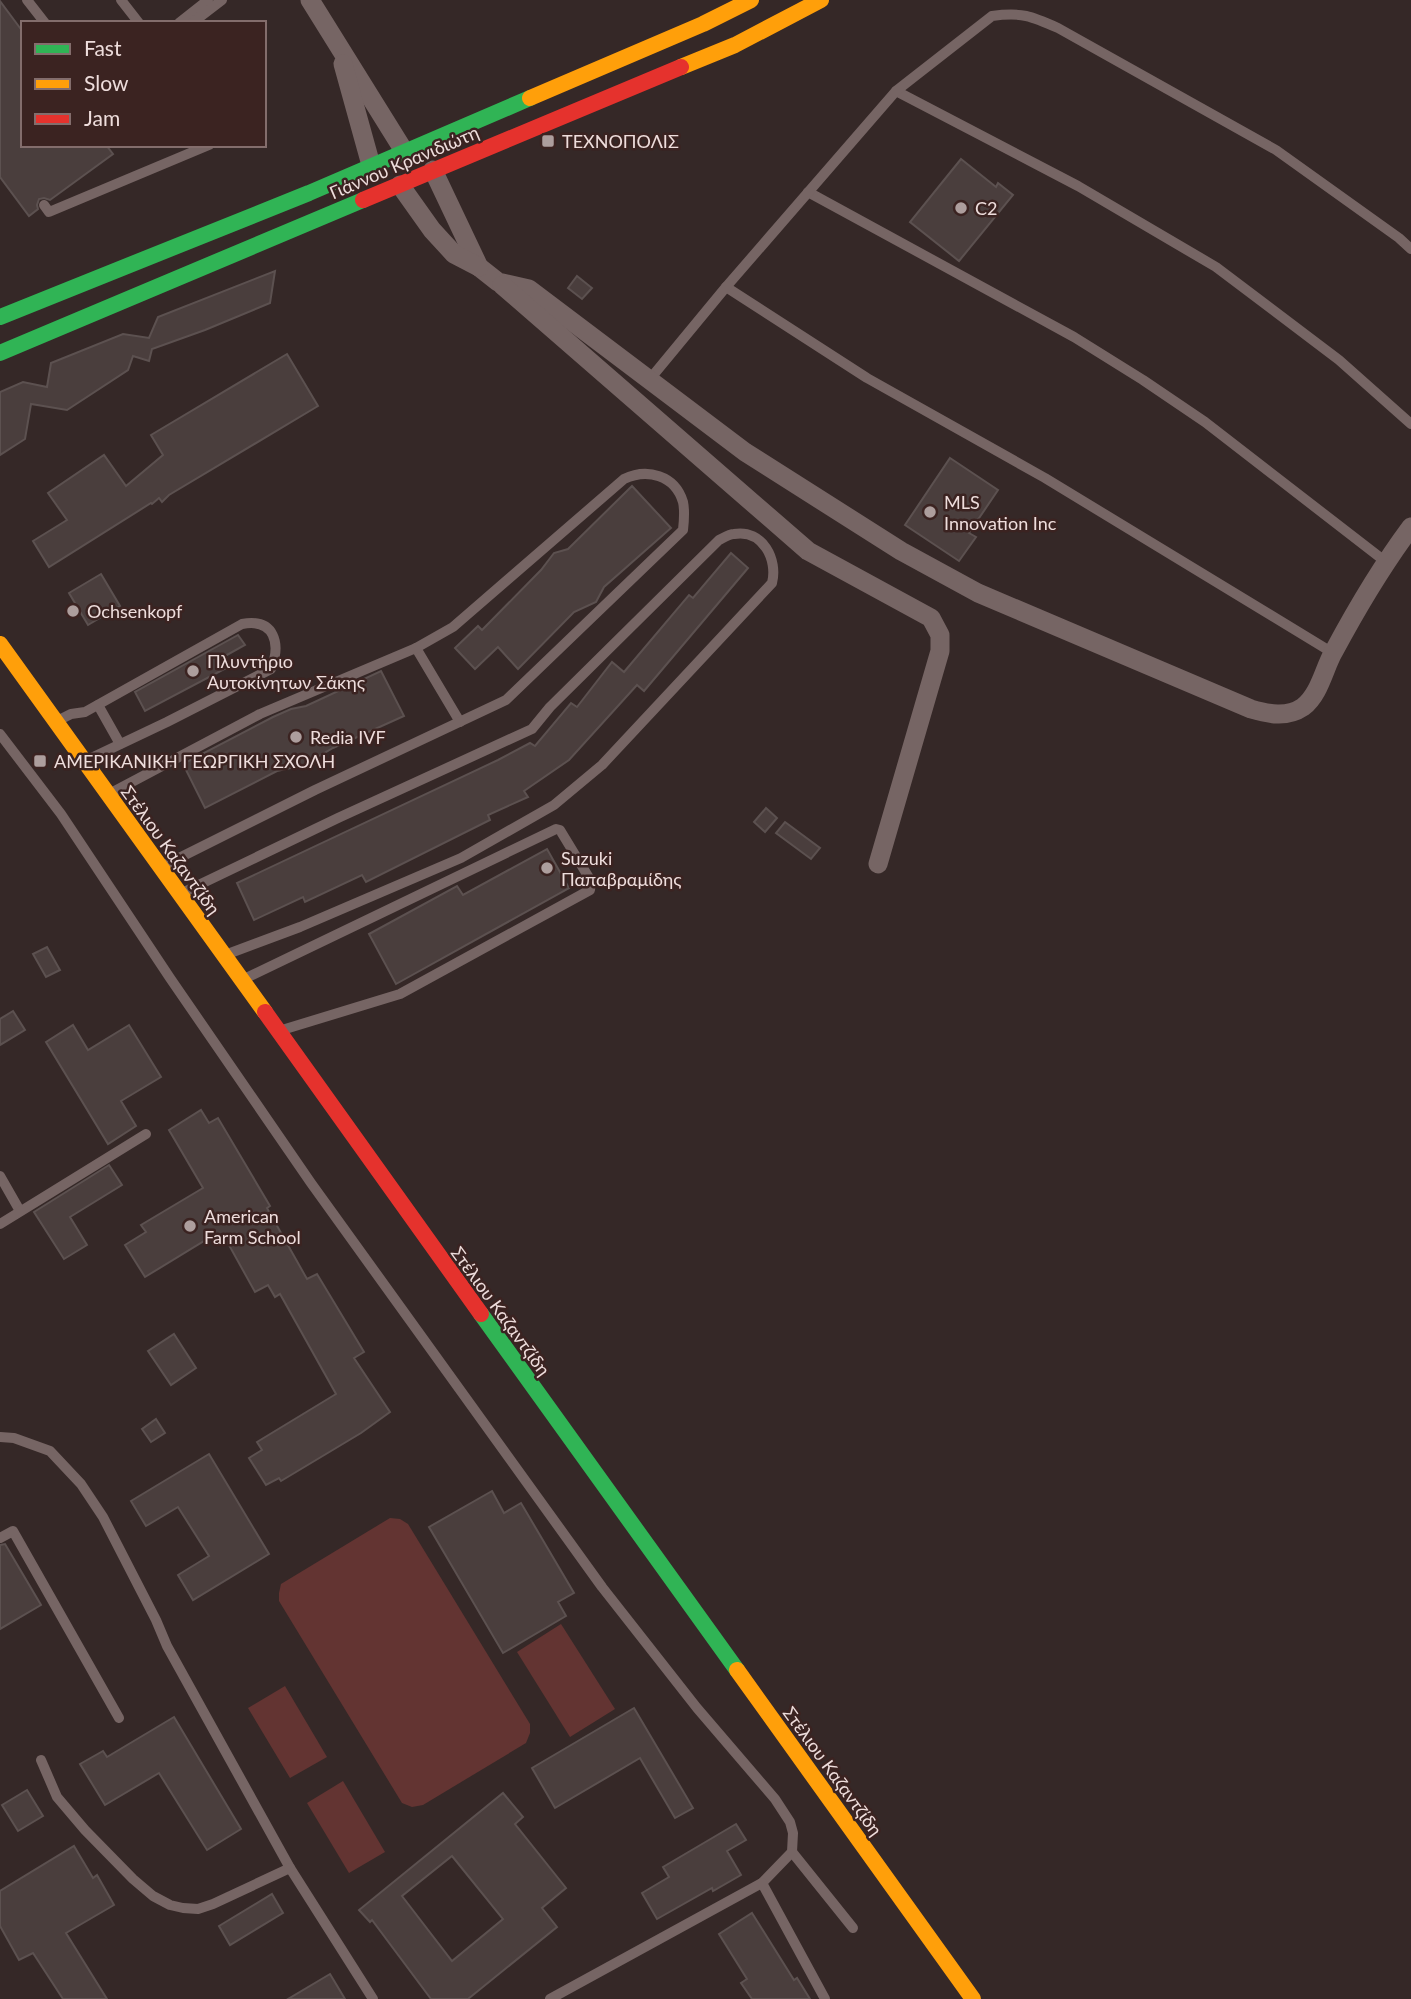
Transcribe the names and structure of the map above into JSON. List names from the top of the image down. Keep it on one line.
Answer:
{"streets":{"street":["Γιάννου Κρανιδιώτη","Στέλιου Καζαντζίδη"]},"places":{"transit":["ΤΕΧΝΟΠΟΛΙΣ","ΑΜΕΡΙΚΑΝΙΚΗ ΓΕΩΡΓΙΚΗ ΣΧΟΛΗ"],"other":["C2","MLS Innovation Inc","Ochsenkopf","Πλυντήριο Αυτοκίνητων Σάκης","Redia IVF","Suzuki Παπαβραμίδης","American Farm School"]},"legend":["Fast","Slow","Jam"]}
